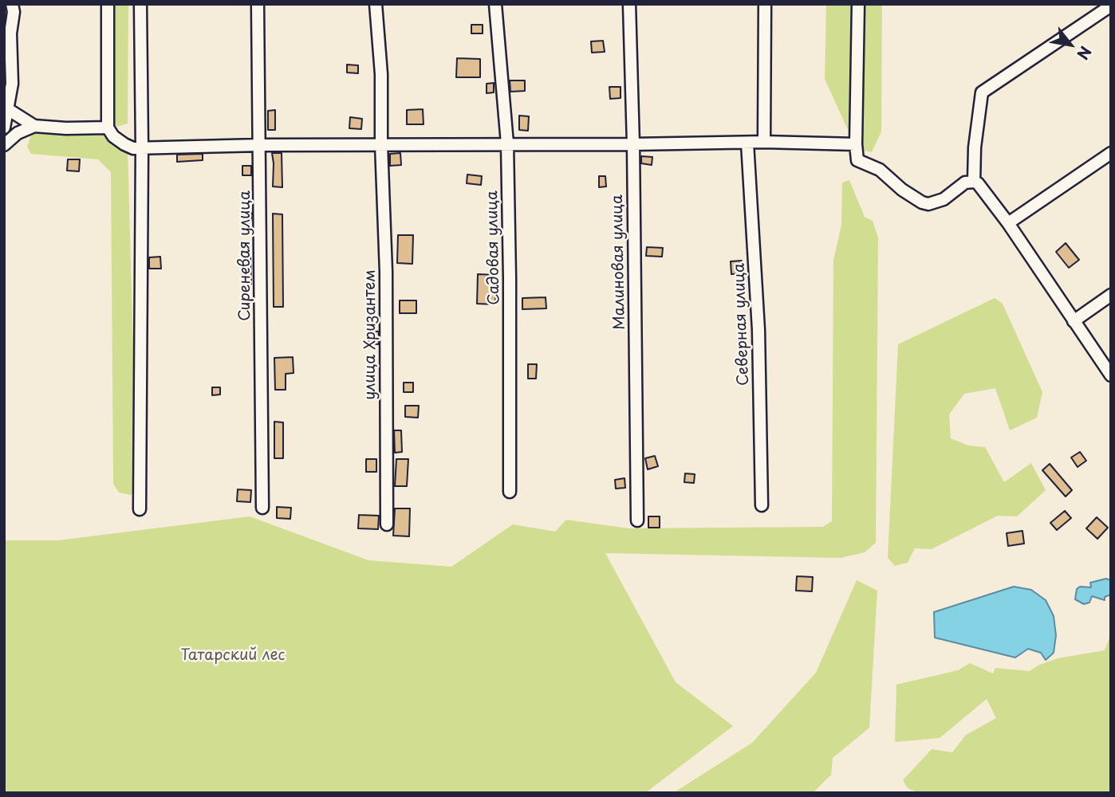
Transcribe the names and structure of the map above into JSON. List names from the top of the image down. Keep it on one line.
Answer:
{"streets":{"street":["Садовая улица","Сиреневая улица","Малиновая улица","Северная улица","улица Хризантем"]},"parks":["Татарский лес"],"north":"bottom right"}
